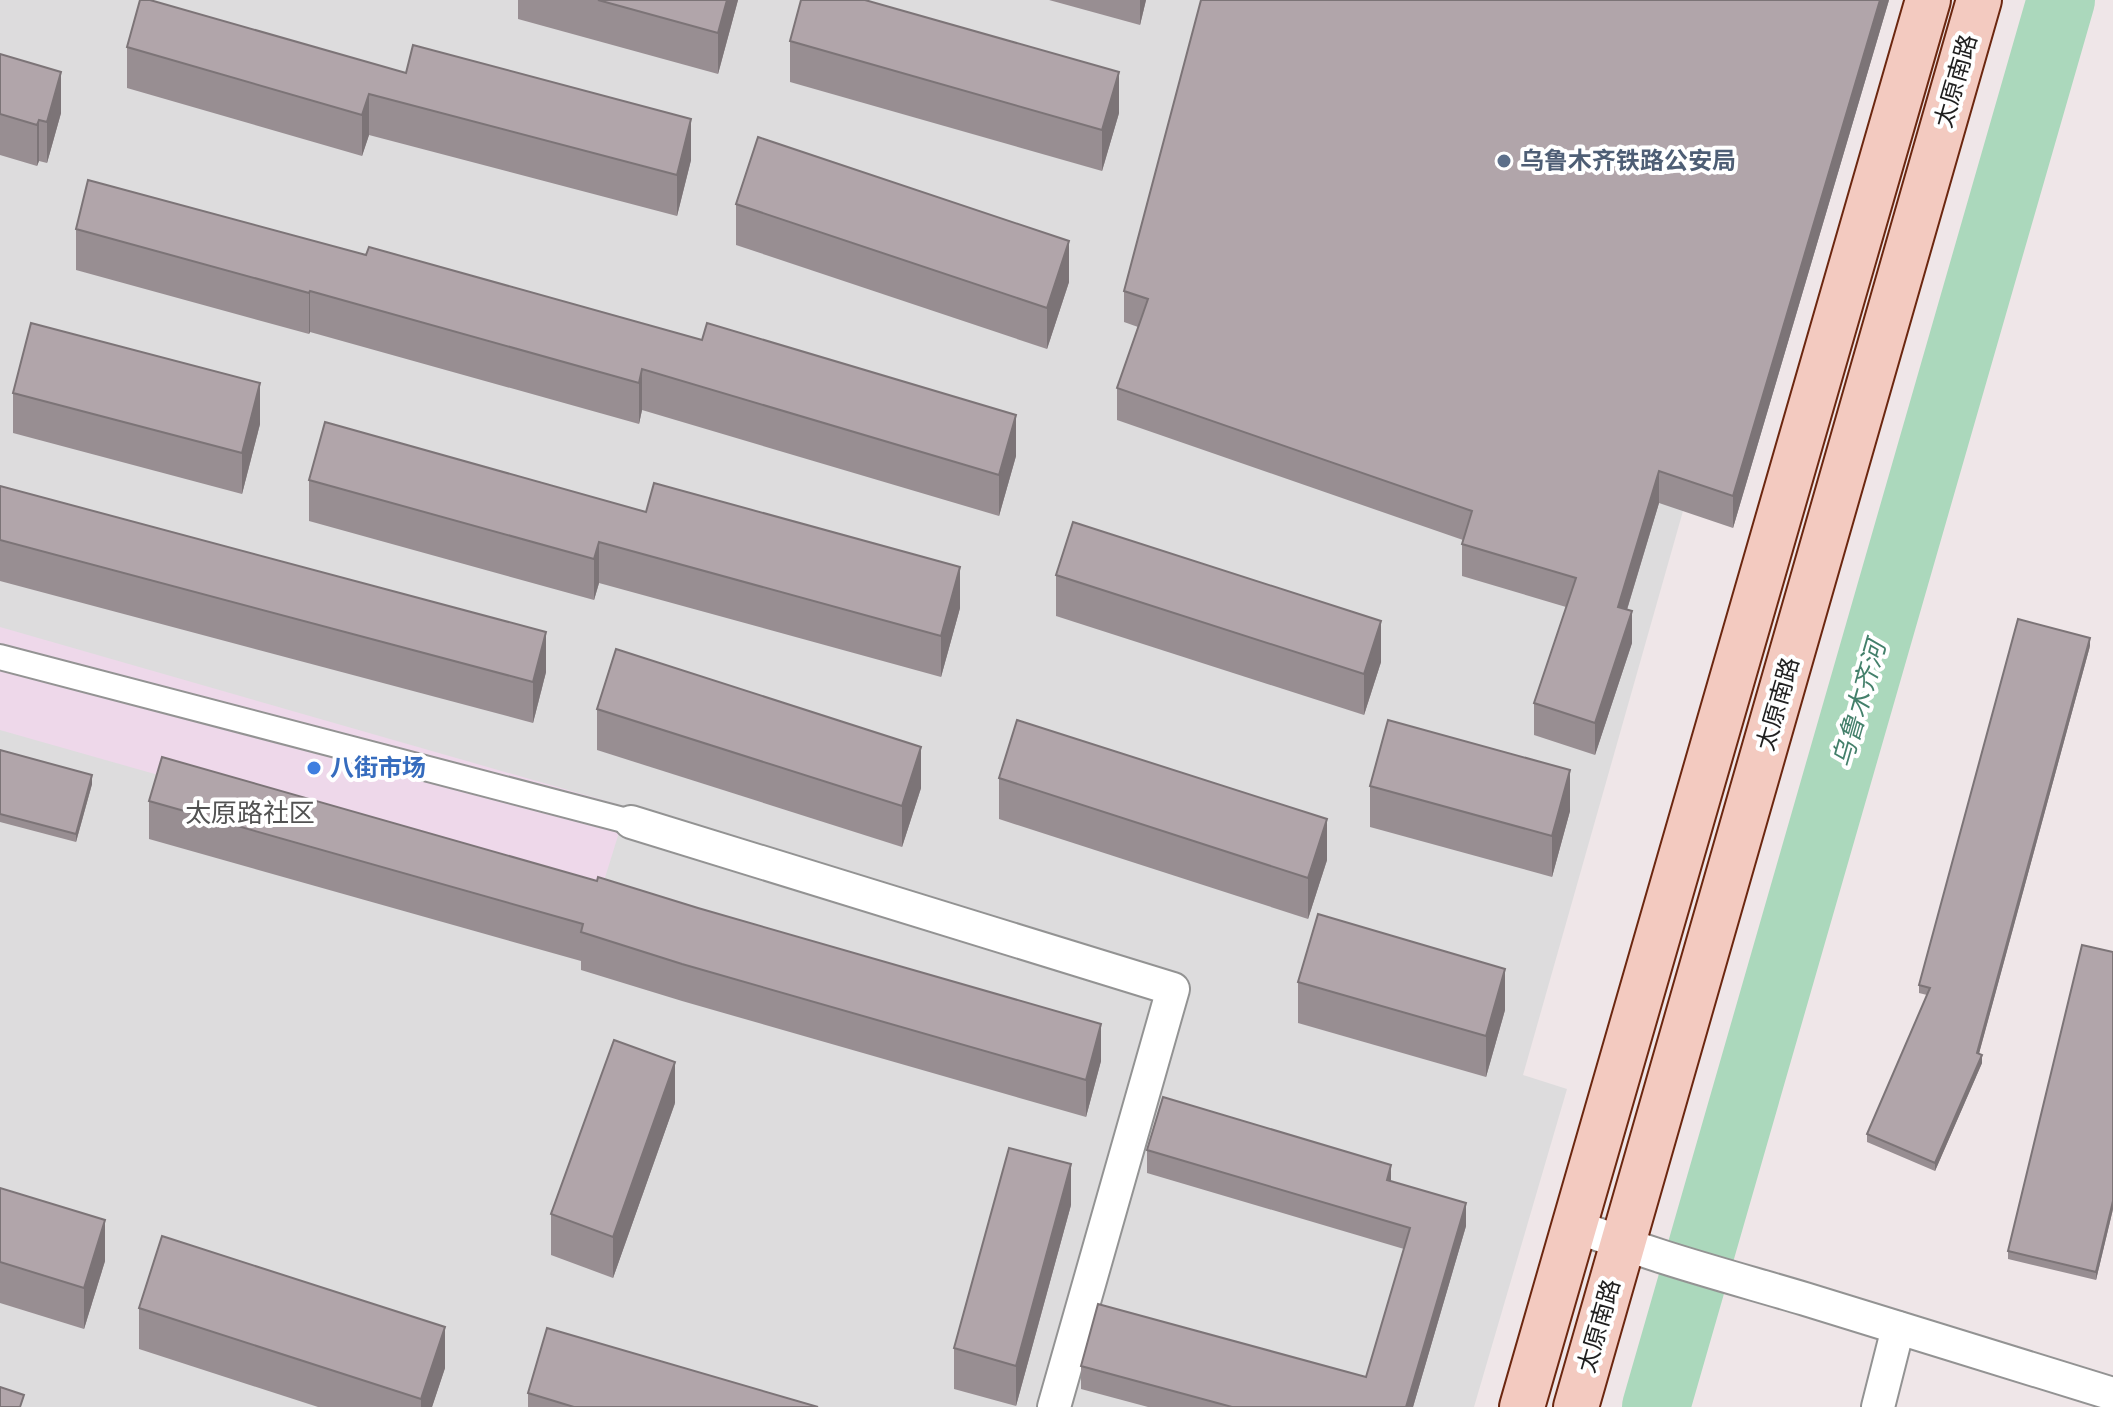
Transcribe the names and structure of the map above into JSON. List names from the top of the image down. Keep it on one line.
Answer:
{"streets":{"main road":["太原南路"]},"districts":["太原路社区"],"water":["乌鲁木齐河"],"places":["乌鲁木齐铁路公安局","八街市场"]}
